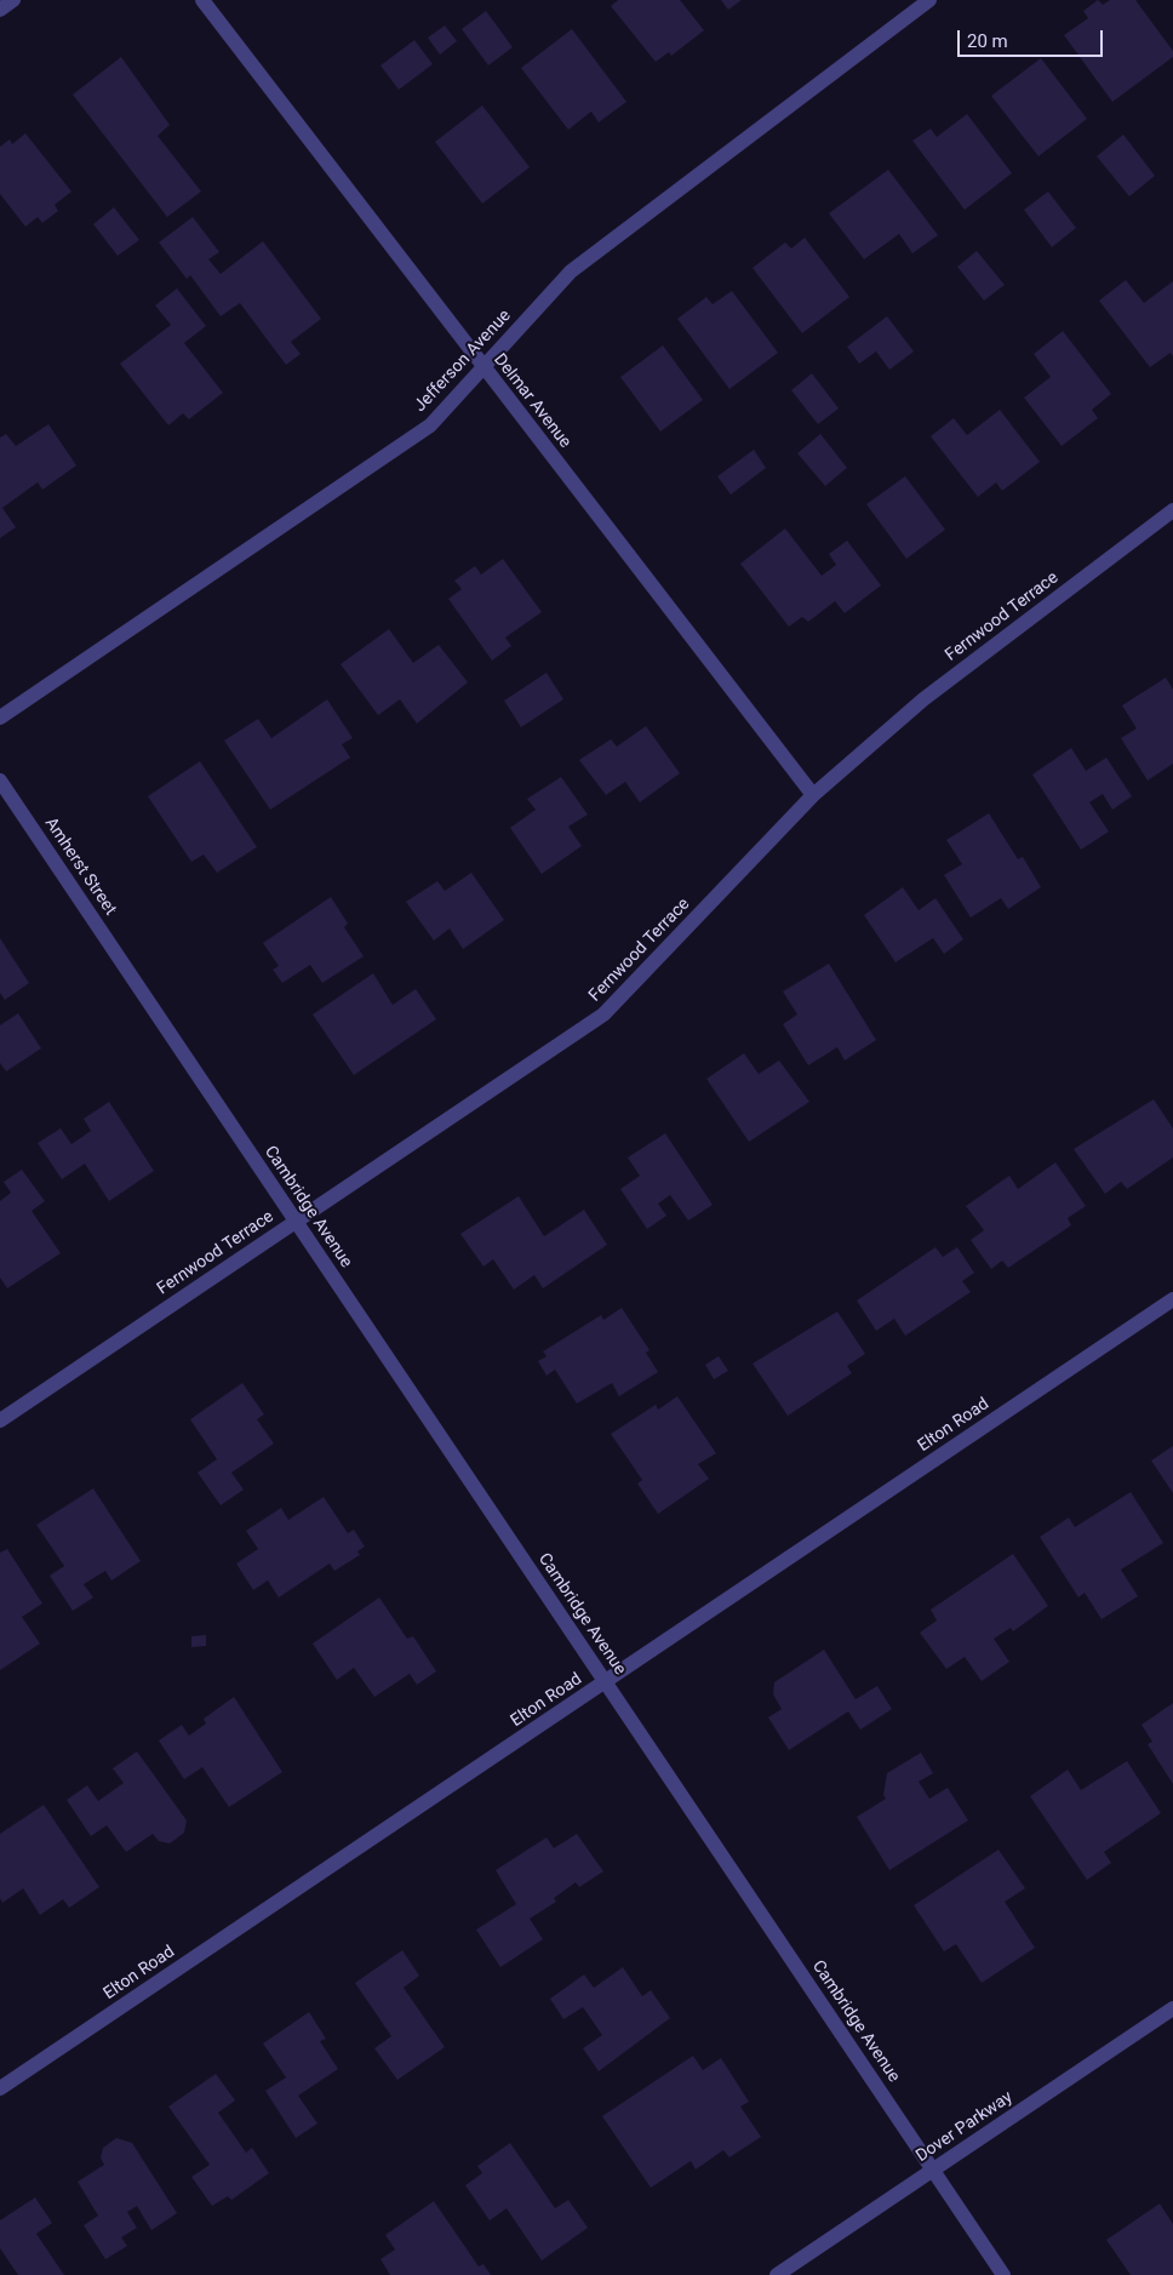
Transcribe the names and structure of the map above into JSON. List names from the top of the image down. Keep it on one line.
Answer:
{"streets":{"street":["Jefferson Avenue","Delmar Avenue","Fernwood Terrace","Amherst Street","Cambridge Avenue","Elton Road","Dover Parkway"]},"crossings":[["Jefferson Avenue","Delmar Avenue"],["Delmar Avenue","Fernwood Terrace"],["Fernwood Terrace","Cambridge Avenue"],["Amherst Street","Cambridge Avenue"],["Cambridge Avenue","Elton Road"],["Cambridge Avenue","Dover Parkway"]],"scale_bar":"20 m"}
